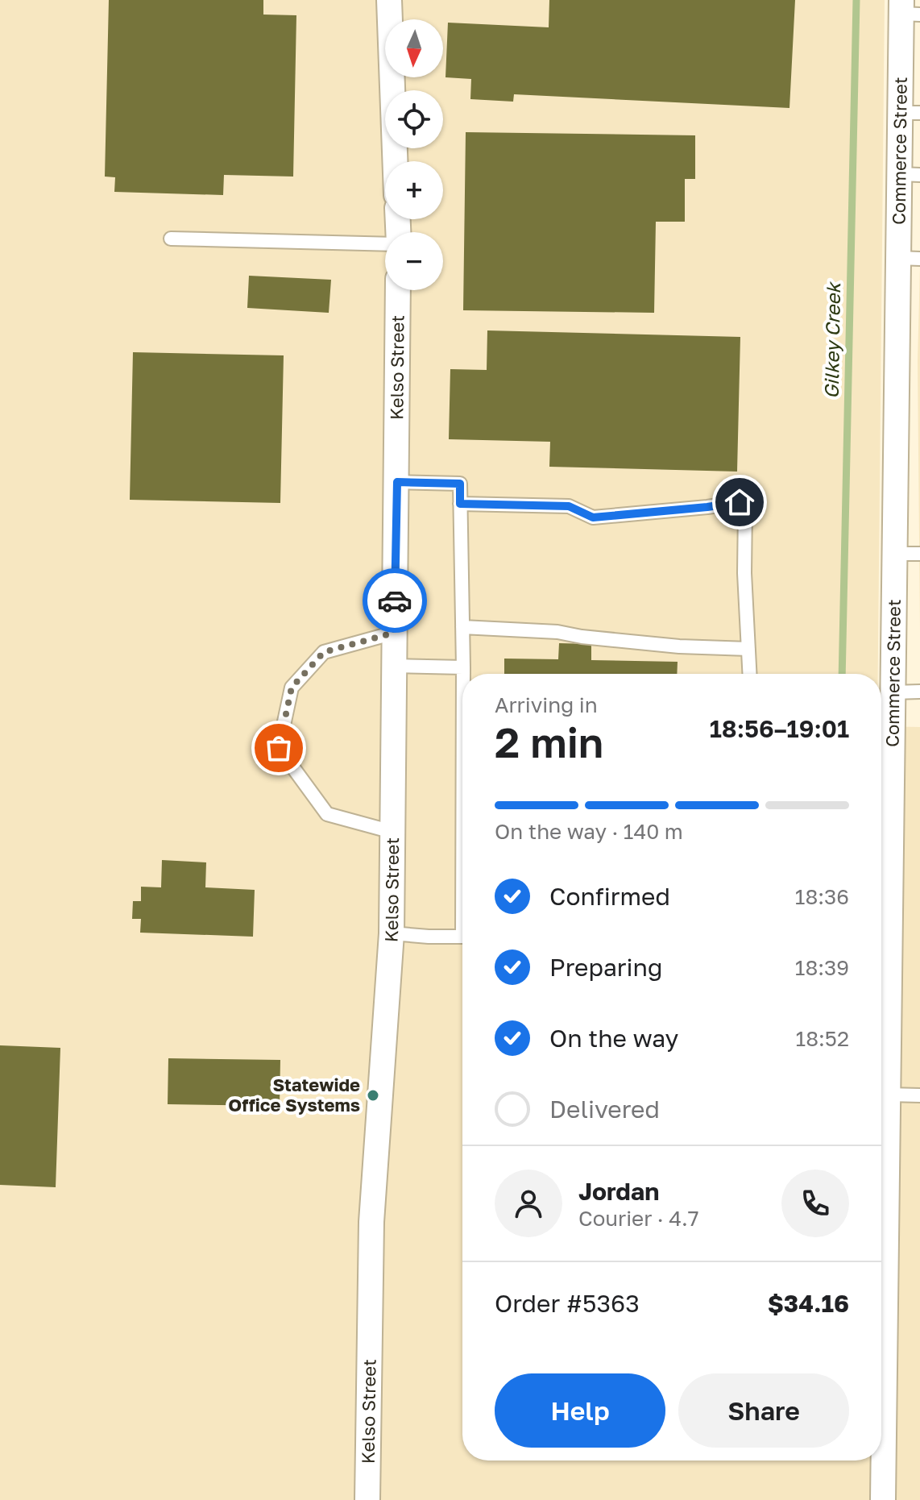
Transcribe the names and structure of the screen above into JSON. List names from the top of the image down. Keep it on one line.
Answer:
{"streets":{"street":["Commerce Street","Kelso Street"]},"water":["Gilkey Creek"],"places":["Statewide Office Systems"],"north":"bottom","page":{"map_buttons":["+","−"],"heading":["2 min","Arriving in","18:56–19:01"],"panel":["Jordan","Courier · 4.7","Order #5363","$34.16"],"bar":"On the way · 140 m","list":[["Confirmed","18:36"],["Preparing","18:39"],["On the way","18:52"],"Delivered"],"buttons":["Help","Share"]}}
